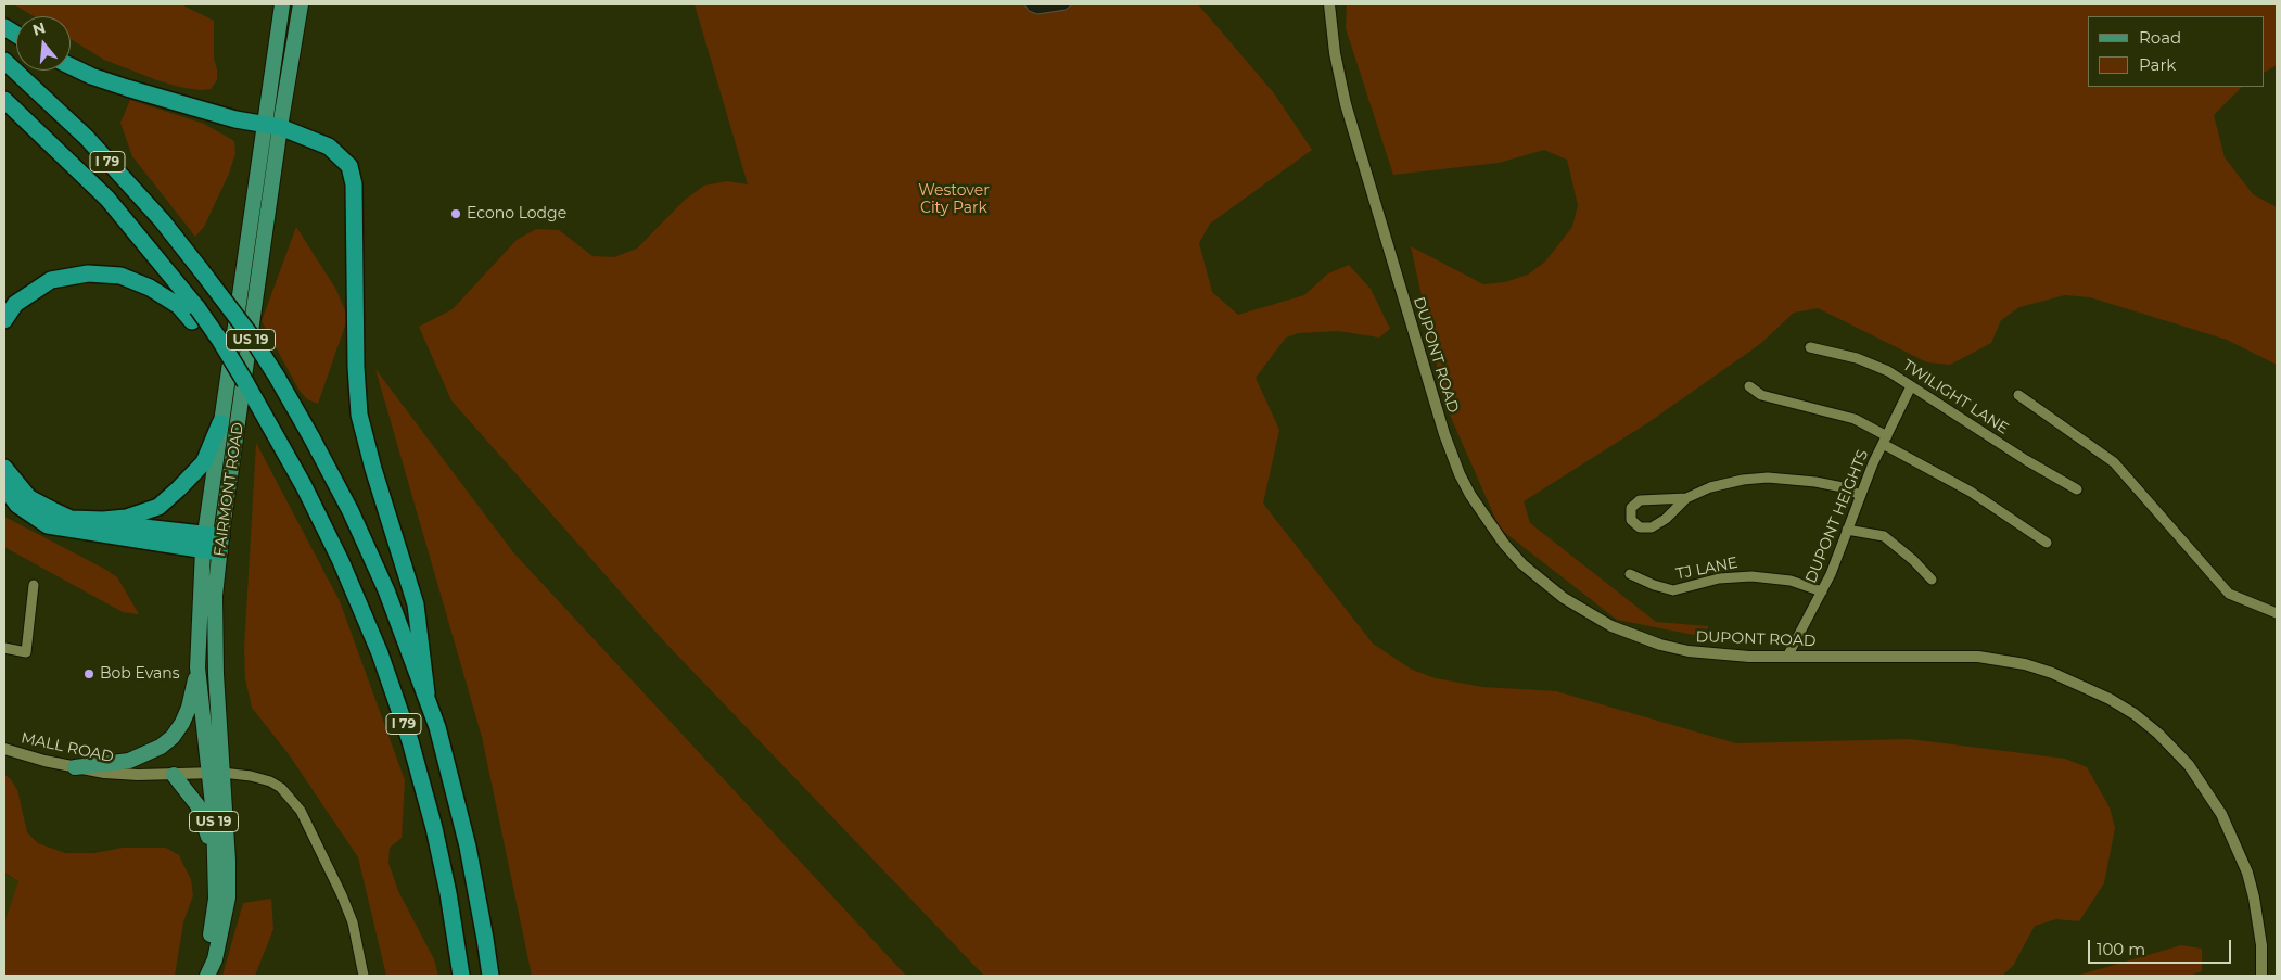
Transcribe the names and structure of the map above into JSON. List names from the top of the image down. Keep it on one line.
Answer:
{"streets":{"highway":["I 79"],"main road":["US 19","FAIRMONT ROAD"],"street":["DUPONT ROAD","TWILIGHT LANE","DUPONT HEIGHTS","TJ LANE","MALL ROAD"]},"crossings":[["DUPONT ROAD","DUPONT HEIGHTS"],["TWILIGHT LANE","DUPONT HEIGHTS"],["FAIRMONT ROAD","MALL ROAD"],["DUPONT HEIGHTS","TJ LANE"]],"parks":["Westover City Park"],"places":["Econo Lodge","Bob Evans"],"legend":["Road","Park"],"scale_bar":"100 m","north":"top"}
